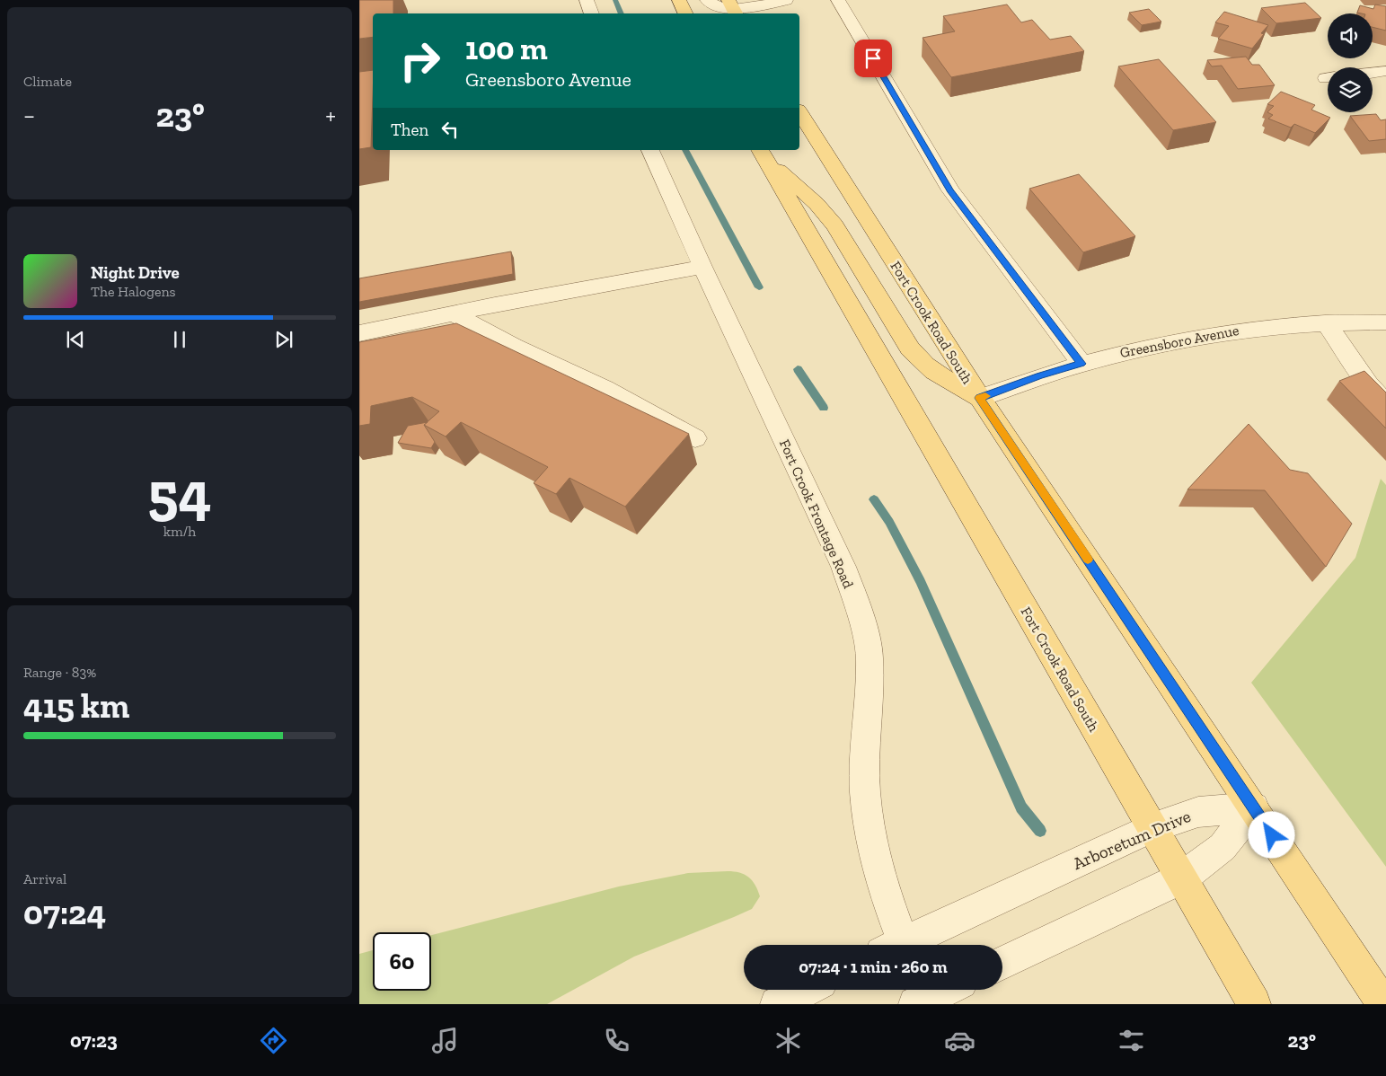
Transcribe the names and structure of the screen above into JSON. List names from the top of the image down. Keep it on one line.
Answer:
{"streets":{"main road":["Fort Crook Road South"],"street":["Greensboro Avenue","Fort Crook Frontage Road","Arboretum Drive"]},"crossings":[["Fort Crook Road South","Greensboro Avenue"],["Fort Crook Road South","Arboretum Drive"]],"page":{"tile":["Climate",["54","km/h"],["Range · 83%","415 km"],["Arrival","07:24"]],"turn":["100 m","Greensboro Avenue"],"heat":["−","23°","+"],"then":"Then","song":["Night Drive","The Halogens"],"limit":"60","trip":"07:24 · 1 min · 260 m","tabs":["07:23","23°"]}}
